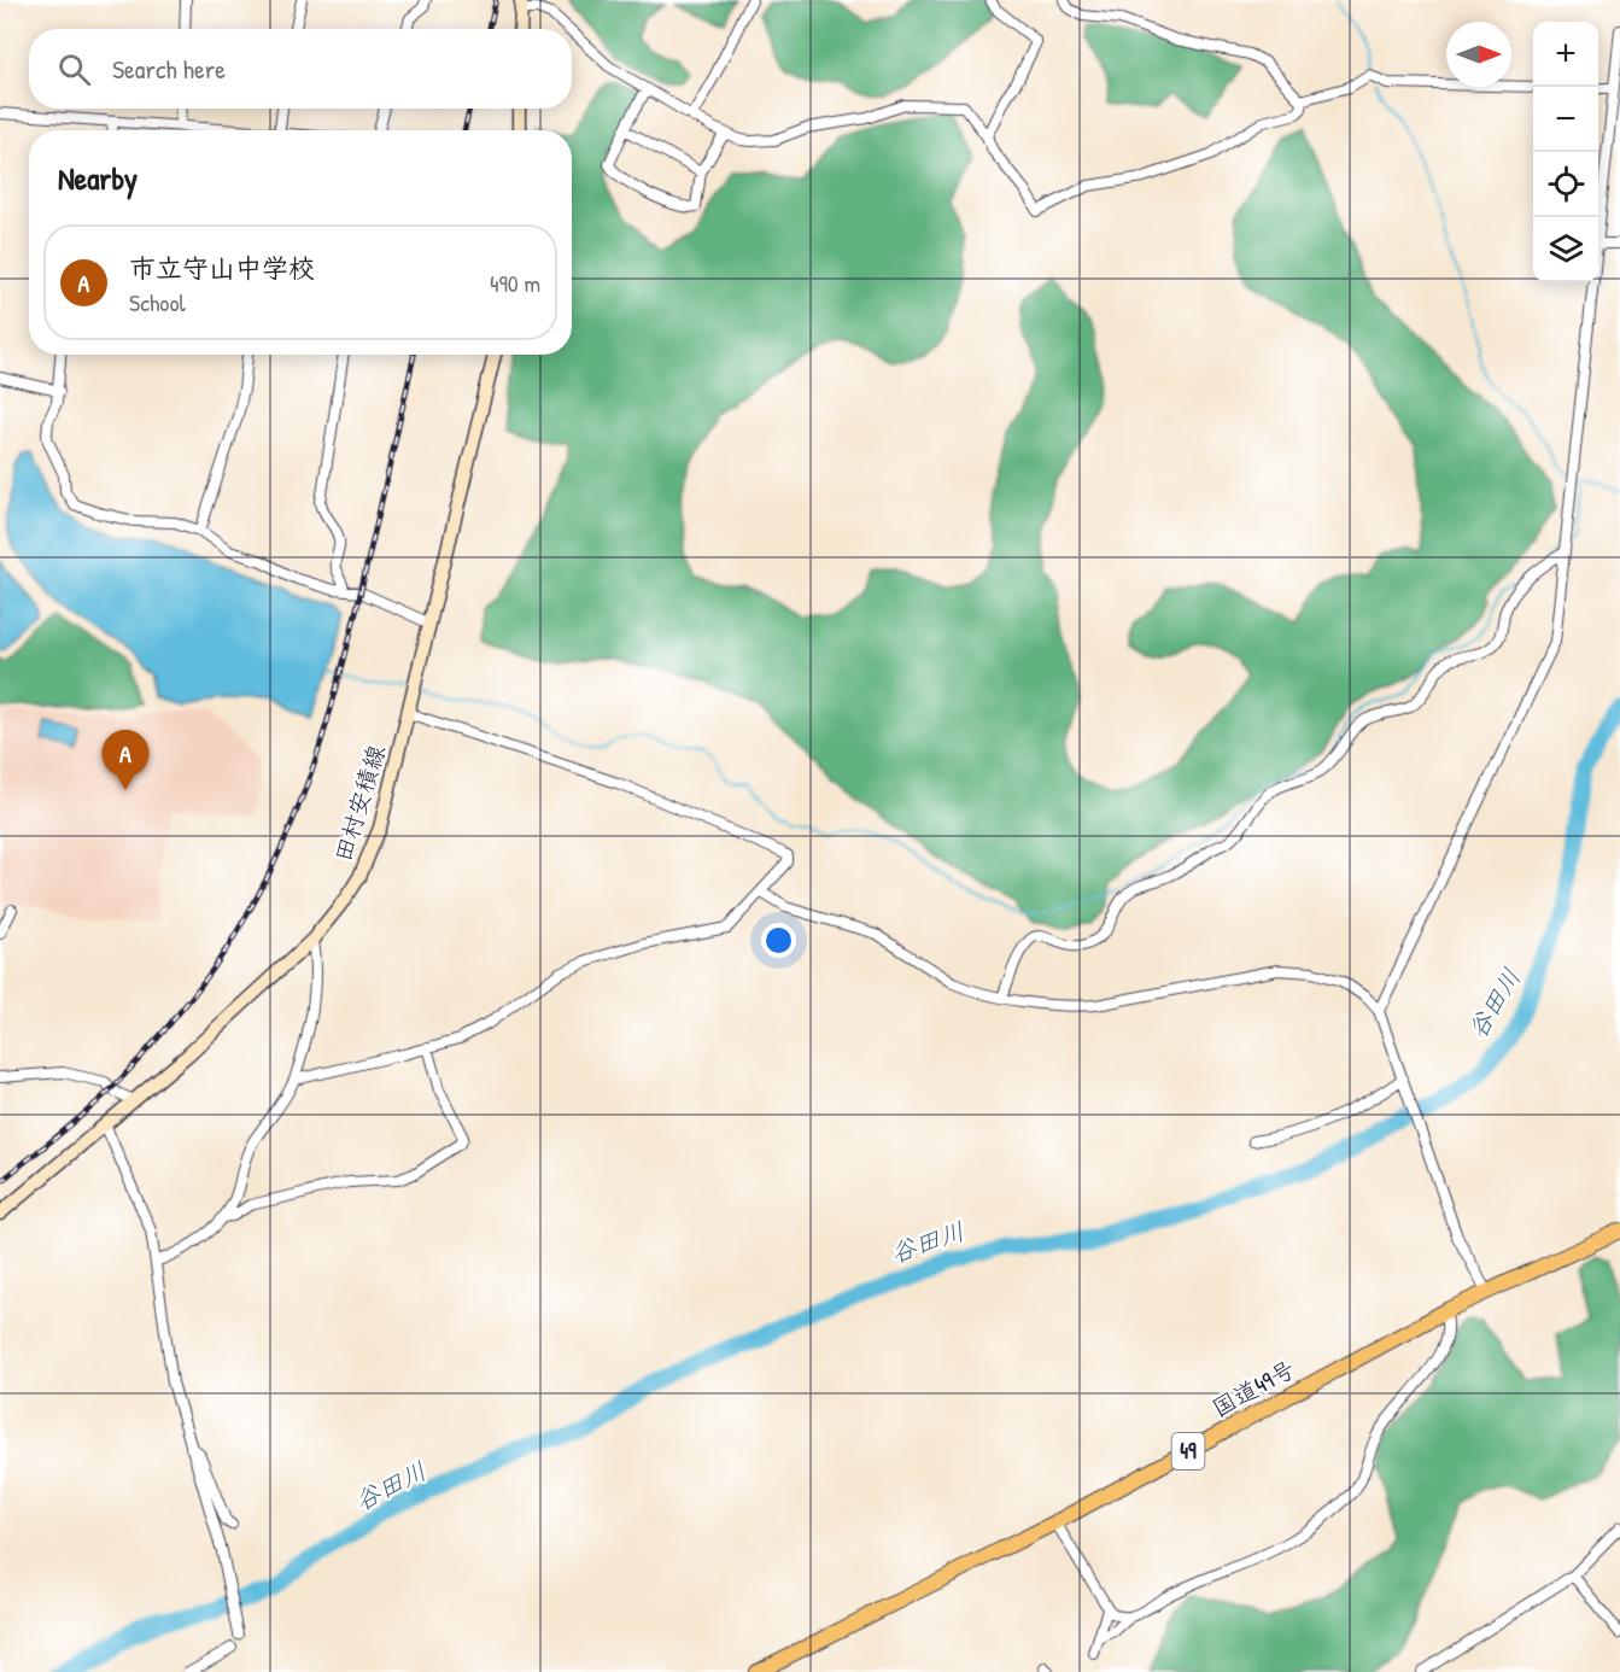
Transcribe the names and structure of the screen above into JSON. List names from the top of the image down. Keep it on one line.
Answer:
{"streets":{"highway":["国道49号","49"],"main road":["田村安積線"]},"water":["谷田川"],"north":"right","page":{"map_buttons":["+","−"],"search":"Search here","heading":"Nearby","list":[{"mark":"A","name":"市立守山中学校","note":"School","value":"490 m"}],"pins":"A"}}
